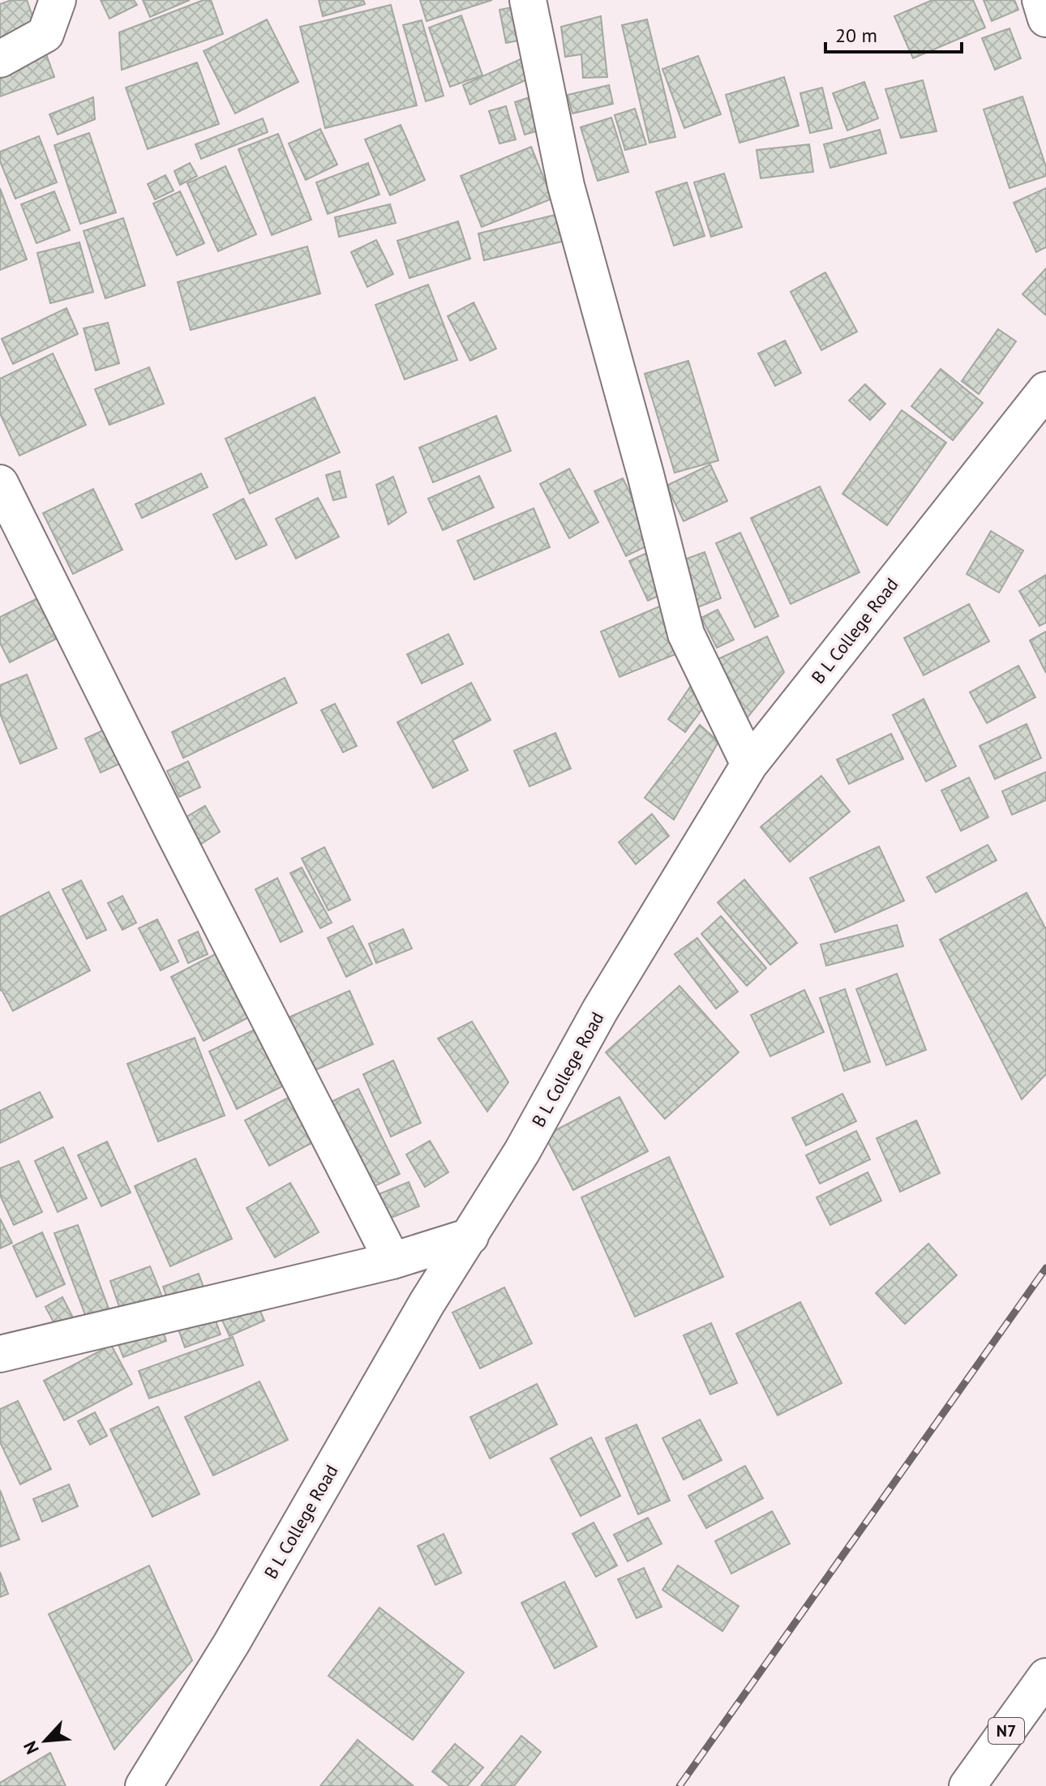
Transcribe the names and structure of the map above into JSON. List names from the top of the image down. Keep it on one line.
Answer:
{"streets":{"main road":["B L College Road","N7"]},"scale_bar":"20 m","north":"bottom left"}
